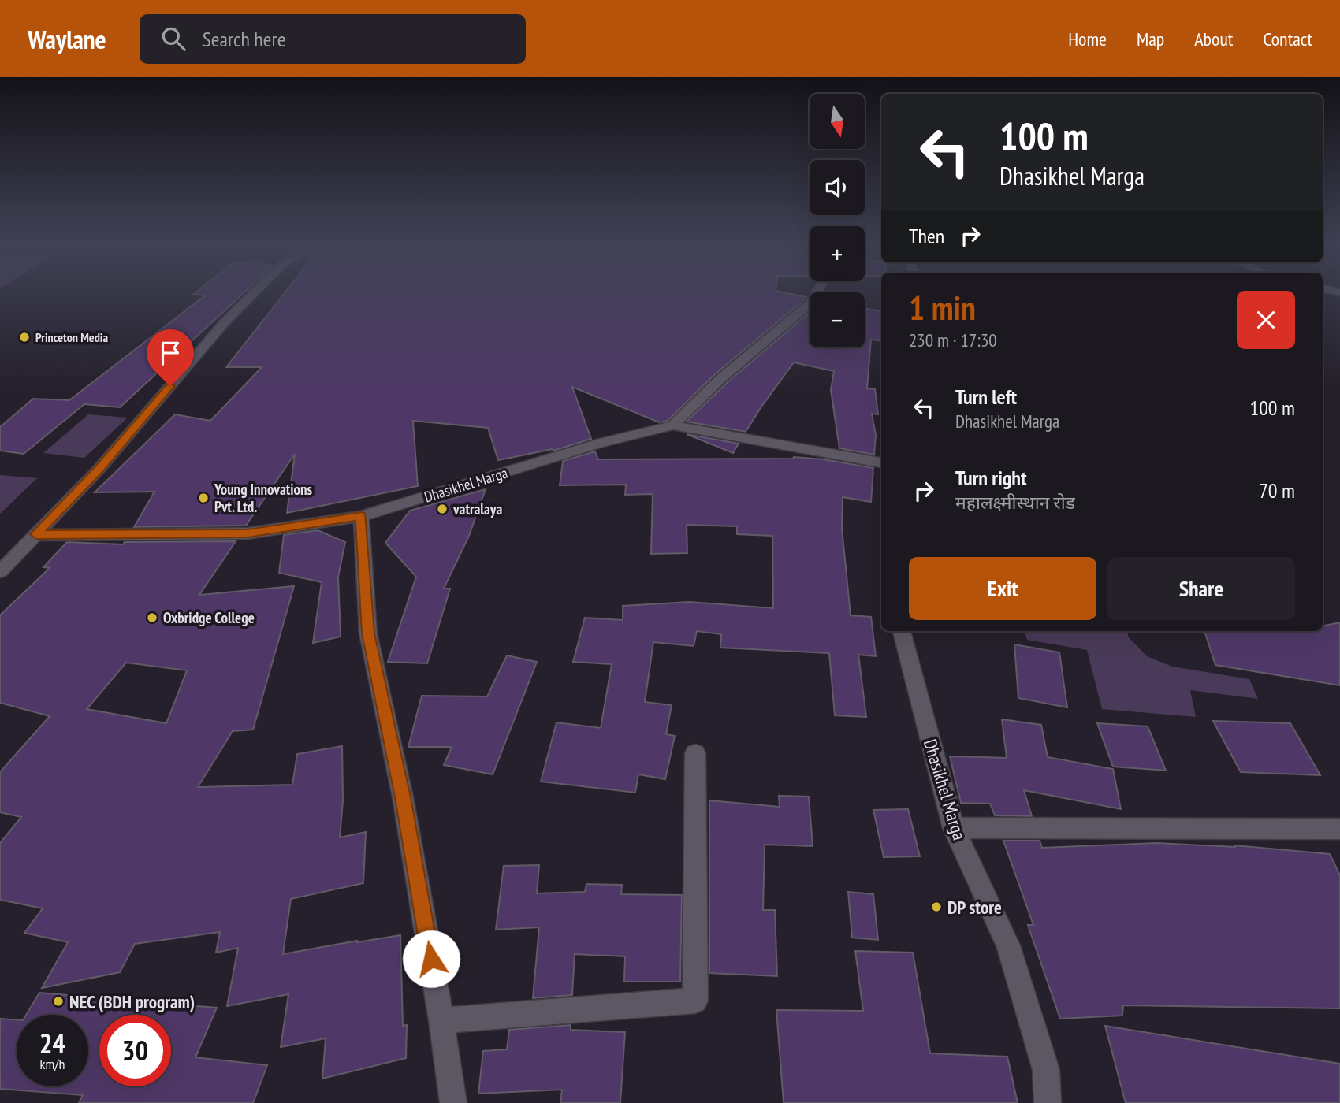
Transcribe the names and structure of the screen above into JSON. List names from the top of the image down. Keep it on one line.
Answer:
{"streets":{"street":["Dhasikhel Marga"]},"places":["Princeton Media","Young Innovations Pvt. Ltd.","vatralaya","Oxbridge College","DP store","NEC (BDH program)"],"north":"bottom","page":{"header":"Waylane","search":"Search here","nav":["Home","Map","About","Contact"],"map_buttons":["+","−"],"turn":["100 m","Dhasikhel Marga"],"then":"Then","heading":["1 min","230 m · 17:30"],"list":[{"name":"Turn left","note":"Dhasikhel Marga","value":"100 m"},{"name":"Turn right","note":"महालक्ष्मीस्थान रोड","value":"70 m"}],"buttons":["Exit","Share"],"speed":"24 km/h","limit":"30"}}
